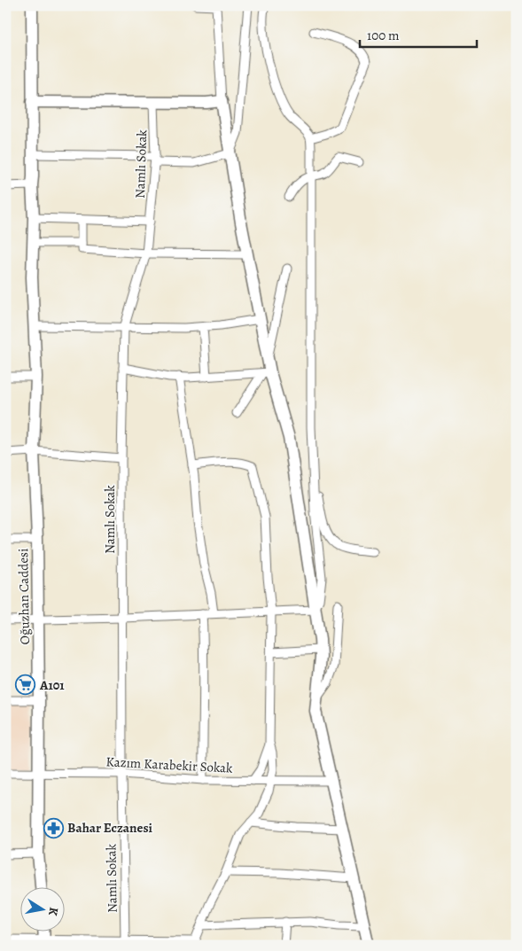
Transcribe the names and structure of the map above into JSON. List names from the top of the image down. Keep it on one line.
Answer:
{"streets":{"street":["Namlı Sokak","Oğuzhan Caddesi","Kazım Karabekir Sokak"]},"crossings":[["Namlı Sokak","Kazım Karabekir Sokak"],["Oğuzhan Caddesi","Kazım Karabekir Sokak"]],"places":{"supermarket":["A101"],"pharmacy":["Bahar Eczanesi"]},"scale_bar":"100 m","north":"right"}
